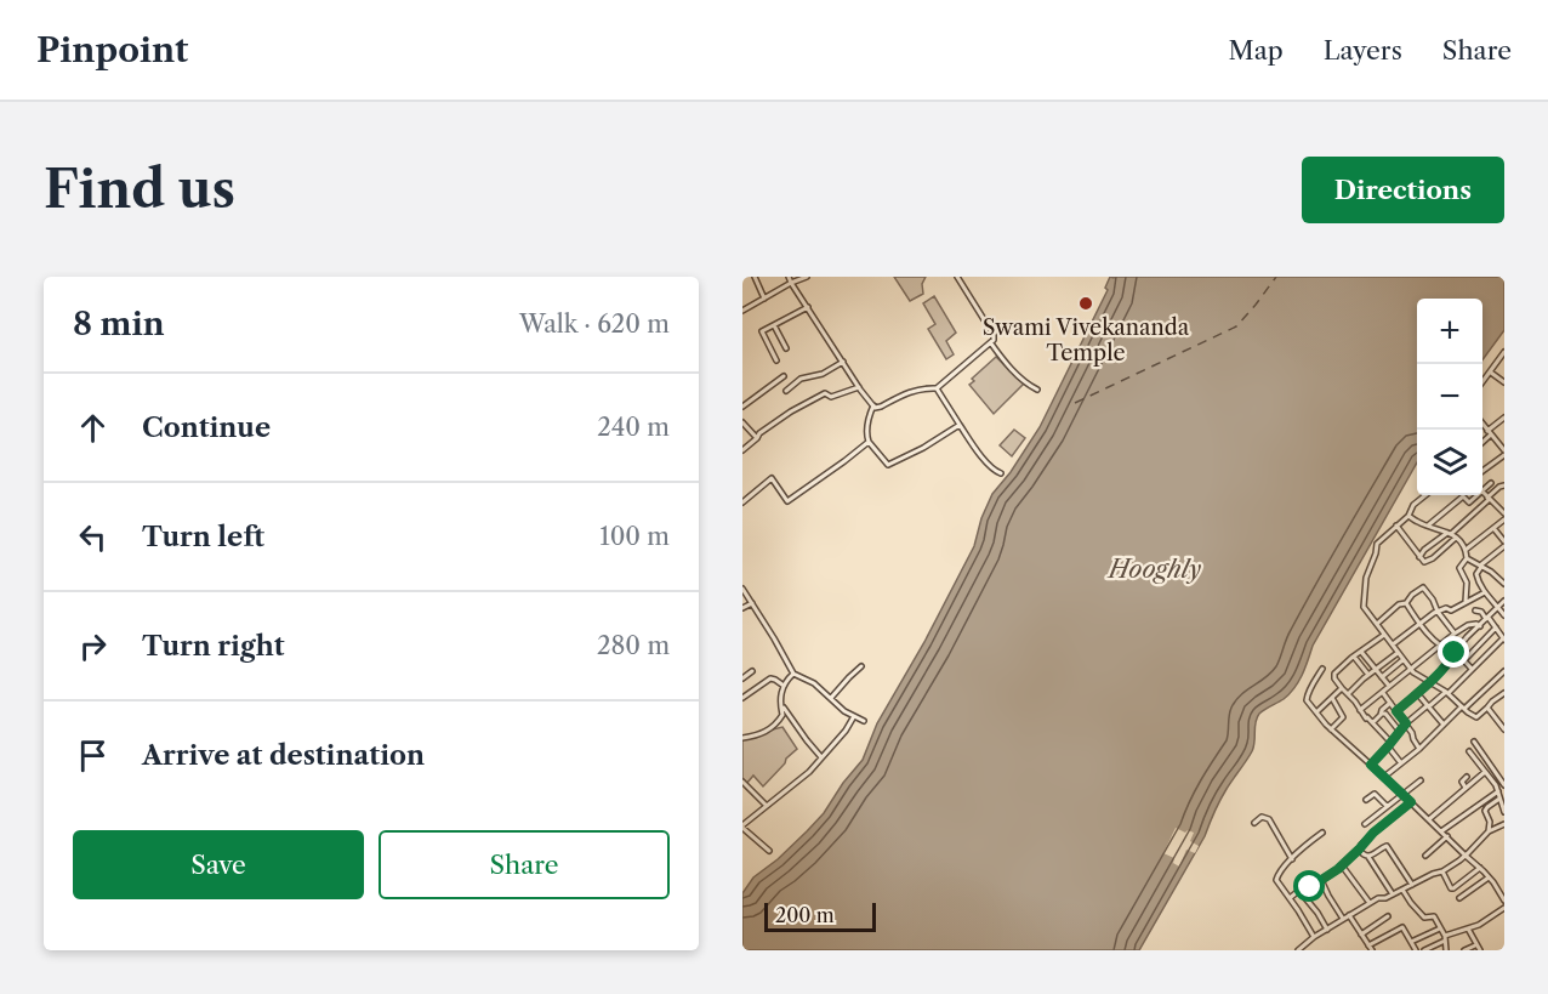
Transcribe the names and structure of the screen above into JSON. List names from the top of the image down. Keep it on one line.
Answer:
{"water":["Hooghly"],"places":["Swami Vivekananda Temple"],"scale_bar":"200 m","page":{"header":"Pinpoint","nav":["Map","Layers","Share"],"buttons":["Directions",["Save","Share"]],"title":"Find us","heading":["8 min","Walk · 620 m"],"map_buttons":["+","−"],"list":[["Continue","240 m"],["Turn left","100 m"],["Turn right","280 m"],"Arrive at destination"],"scale":"200 m"}}
